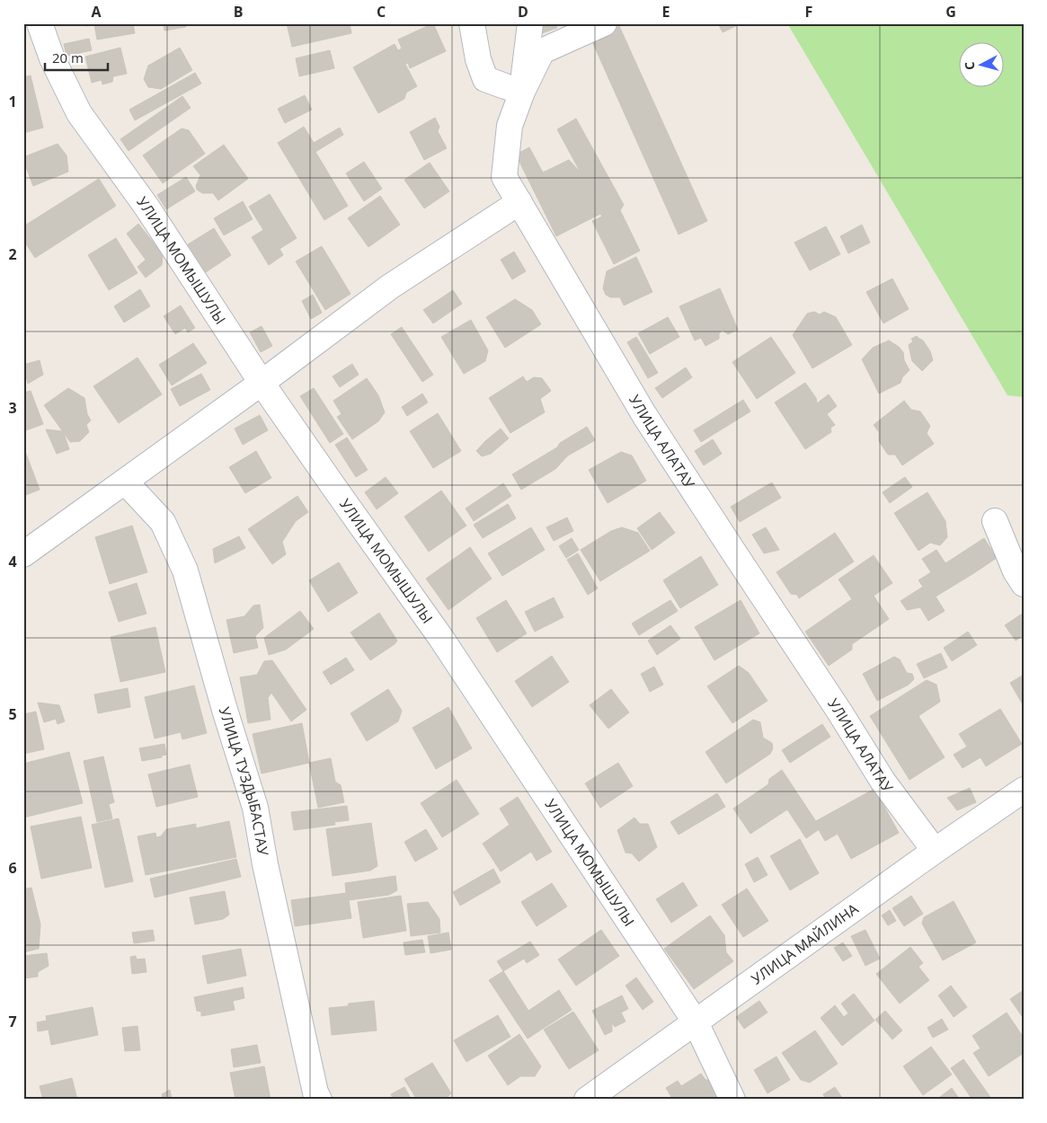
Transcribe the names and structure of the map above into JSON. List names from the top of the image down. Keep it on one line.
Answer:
{"streets":{"street":["УЛИЦА МОМЫШУЛЫ","УЛИЦА АЛАТАУ","УЛИЦА ТУЗДЫБАСТАУ","УЛИЦА МАЙЛИНА"]},"crossings":[["УЛИЦА МОМЫШУЛЫ","УЛИЦА МАЙЛИНА"],["УЛИЦА АЛАТАУ","УЛИЦА МАЙЛИНА"]],"scale_bar":"20 m","north":"left","grid":{"columns":["A","B","C","D","E","F","G"],"rows":["1","2","3","4","5","6","7"]}}
